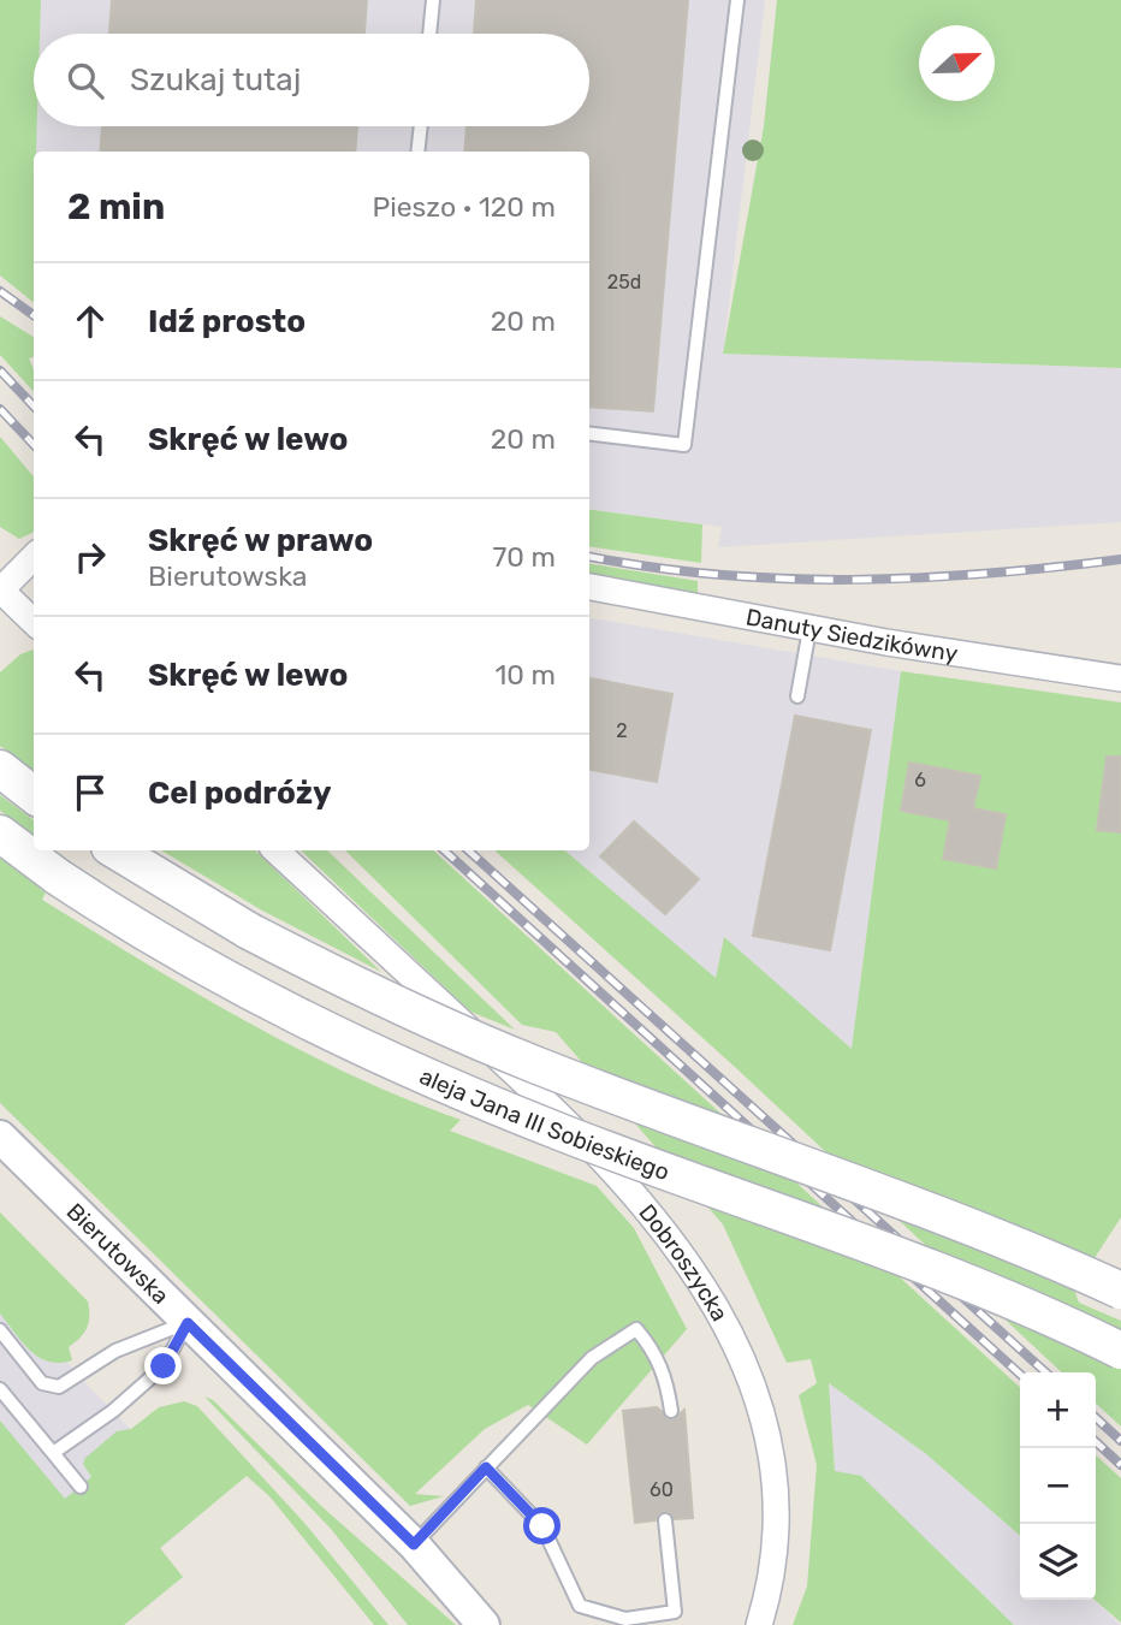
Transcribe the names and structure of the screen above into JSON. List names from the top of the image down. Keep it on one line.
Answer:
{"streets":{"main road":["aleja Jana III Sobieskiego"],"street":["Danuty Siedzikówny","Bierutowska","Dobroszycka"]},"house_numbers":["25d","2","6","60"],"north":"right","page":{"search":"Szukaj tutaj","heading":["2 min","Pieszo · 120 m"],"list":[["Idź prosto","20 m"],["Skręć w lewo","20 m"],["Skręć w prawo","Bierutowska","70 m"],["Skręć w lewo","10 m"],"Cel podróży"],"map_buttons":["+","−"]}}
